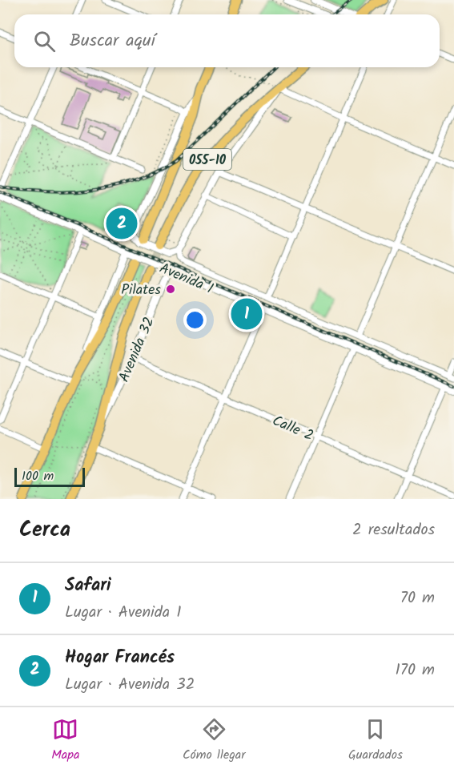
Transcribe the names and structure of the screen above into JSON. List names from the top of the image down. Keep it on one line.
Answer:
{"streets":{"highway":["055-10","Avenida 32"],"street":["Avenida 1","Calle 2"]},"crossings":[["055-10","Avenida 1"],["Avenida 1","Avenida 32"],["Avenida 32","Calle 2"]],"places":["Pilates"],"scale_bar":"100 m","page":{"search":"Buscar aquí","pins":["2","1"],"scale":"100 m","heading":["Cerca","2 resultados"],"list":[{"mark":"1","name":"Safari","note":"Lugar · Avenida 1","value":"70 m"},{"mark":"2","name":"Hogar Francés","note":"Lugar · Avenida 32","value":"170 m"}],"nav":["Mapa","Cómo llegar","Guardados"]}}
